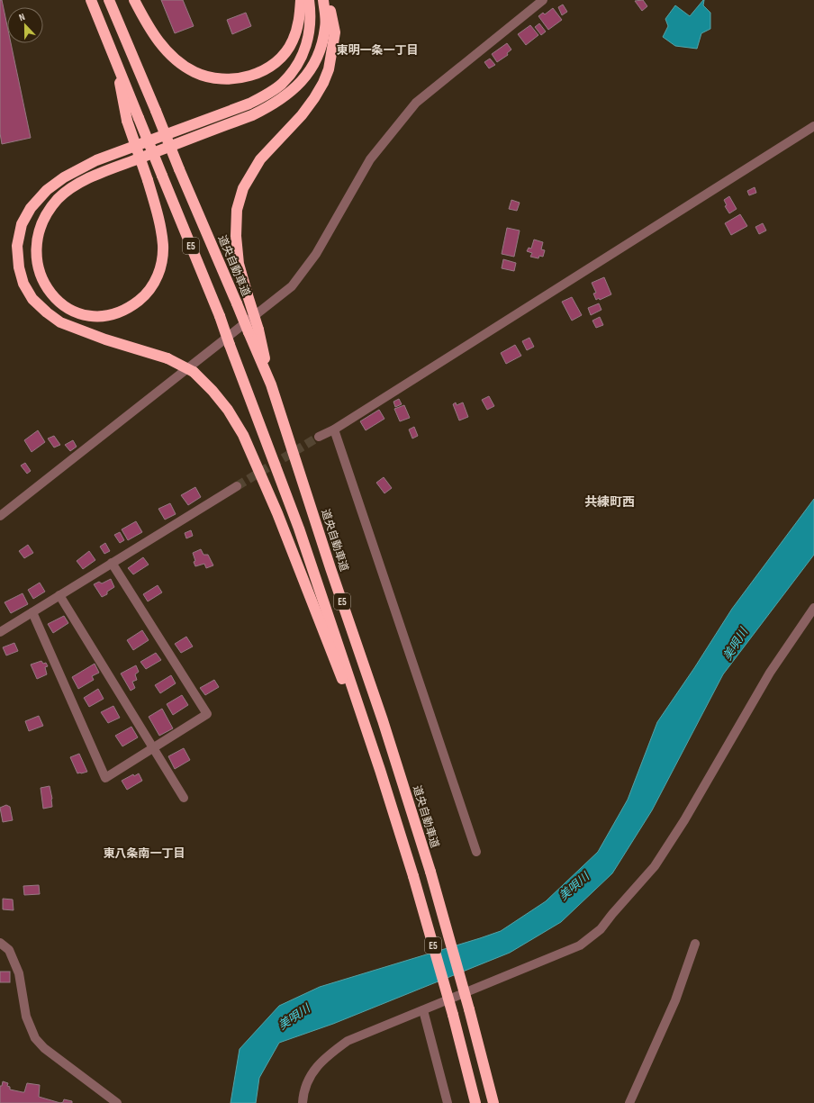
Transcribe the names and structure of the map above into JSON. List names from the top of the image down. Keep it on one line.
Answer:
{"streets":{"highway":["E5","道央自動車道"]},"districts":["東明一条一丁目","共練町西","東八条南一丁目"],"water":["美唄川"],"north":"top"}
